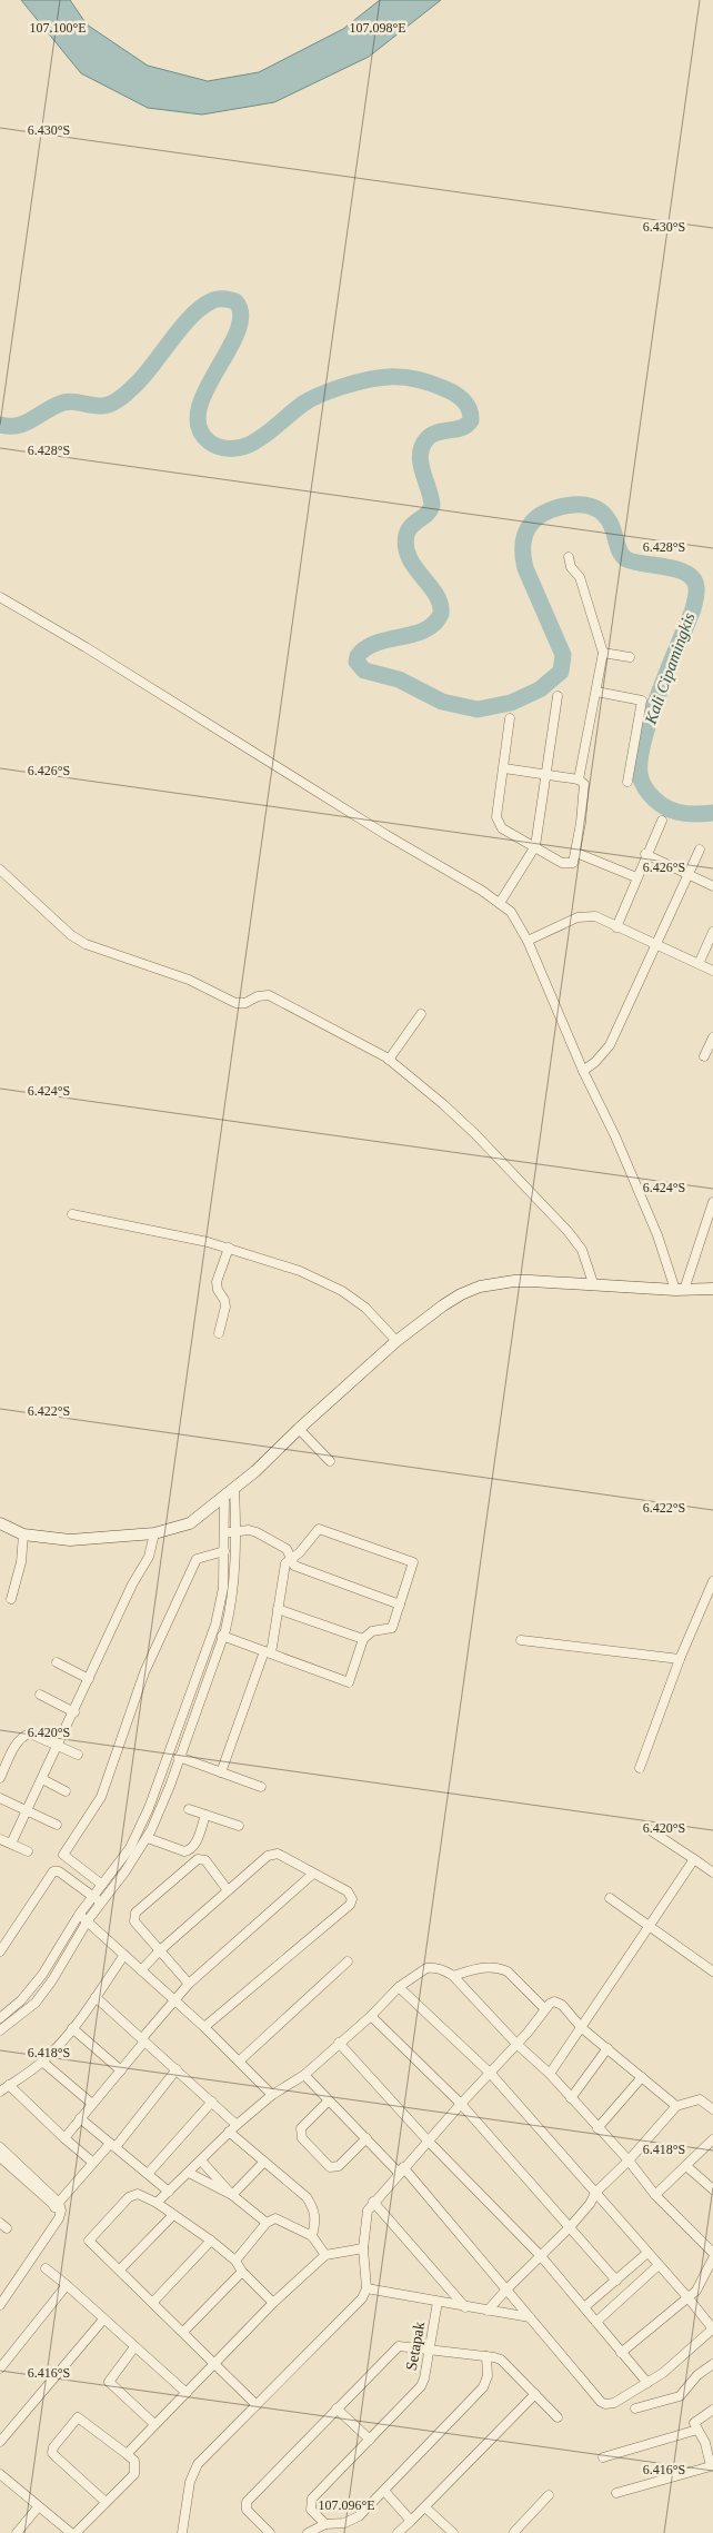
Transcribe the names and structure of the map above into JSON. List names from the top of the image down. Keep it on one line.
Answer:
{"streets":{"street":["Setapak"]},"water":["Kali Cipamingkis"],"coordinates":["107.100°E","107.098°E","6.430°S","6.428°S","6.426°S","6.424°S","6.422°S","6.420°S","6.418°S","6.416°S","107.096°E"]}
